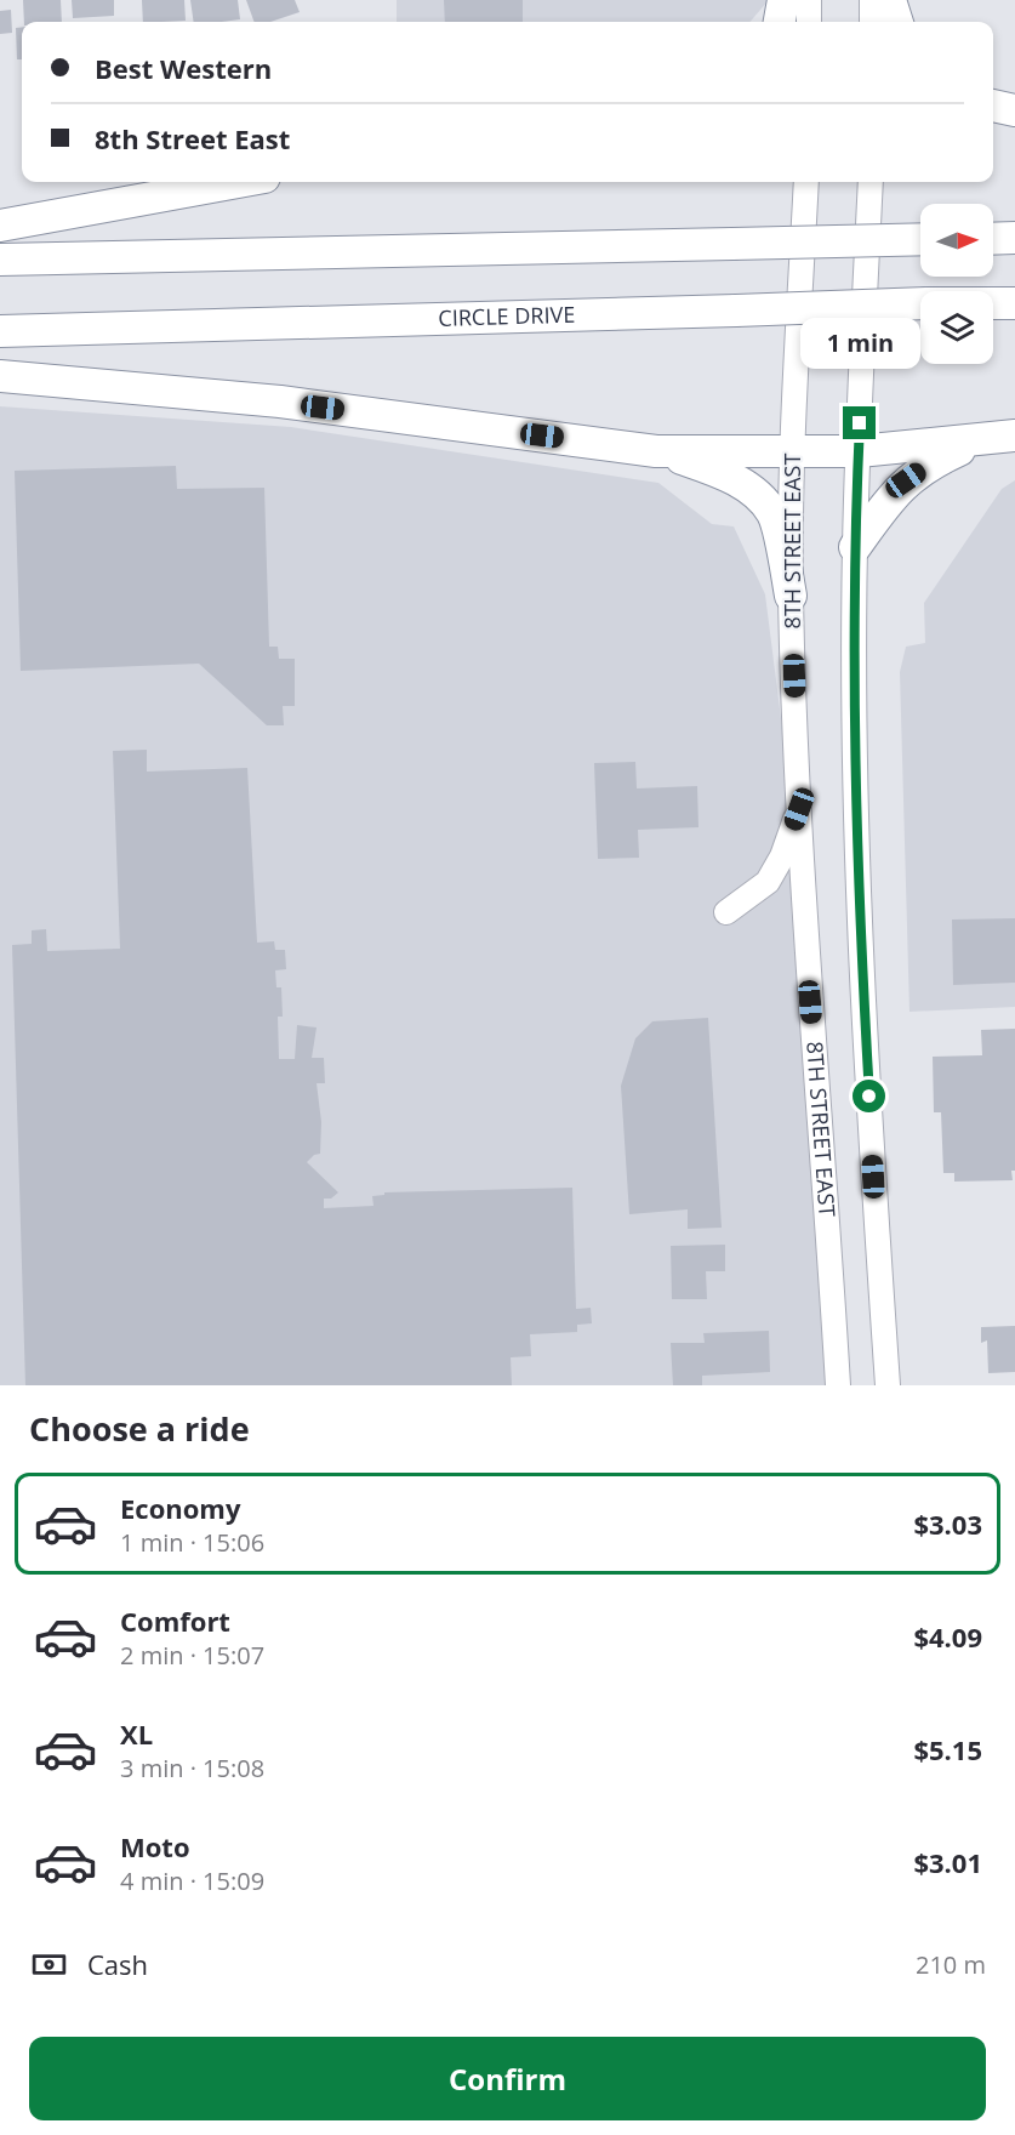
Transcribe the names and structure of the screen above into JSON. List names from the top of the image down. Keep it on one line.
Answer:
{"streets":{"highway":["CIRCLE DRIVE"],"main road":["8TH STREET EAST"]},"north":"right","page":{"banner":["Best Western","8th Street East"],"bubble":"1 min","heading":"Choose a ride","list":[{"name":"Economy","note":"1 min · 15:06","value":"$3.03"},{"name":"Comfort","note":"2 min · 15:07","value":"$4.09"},{"name":"XL","note":"3 min · 15:08","value":"$5.15"},{"name":"Moto","note":"4 min · 15:09","value":"$3.01"}],"pay":["Cash","210 m"],"buttons":"Confirm"}}
